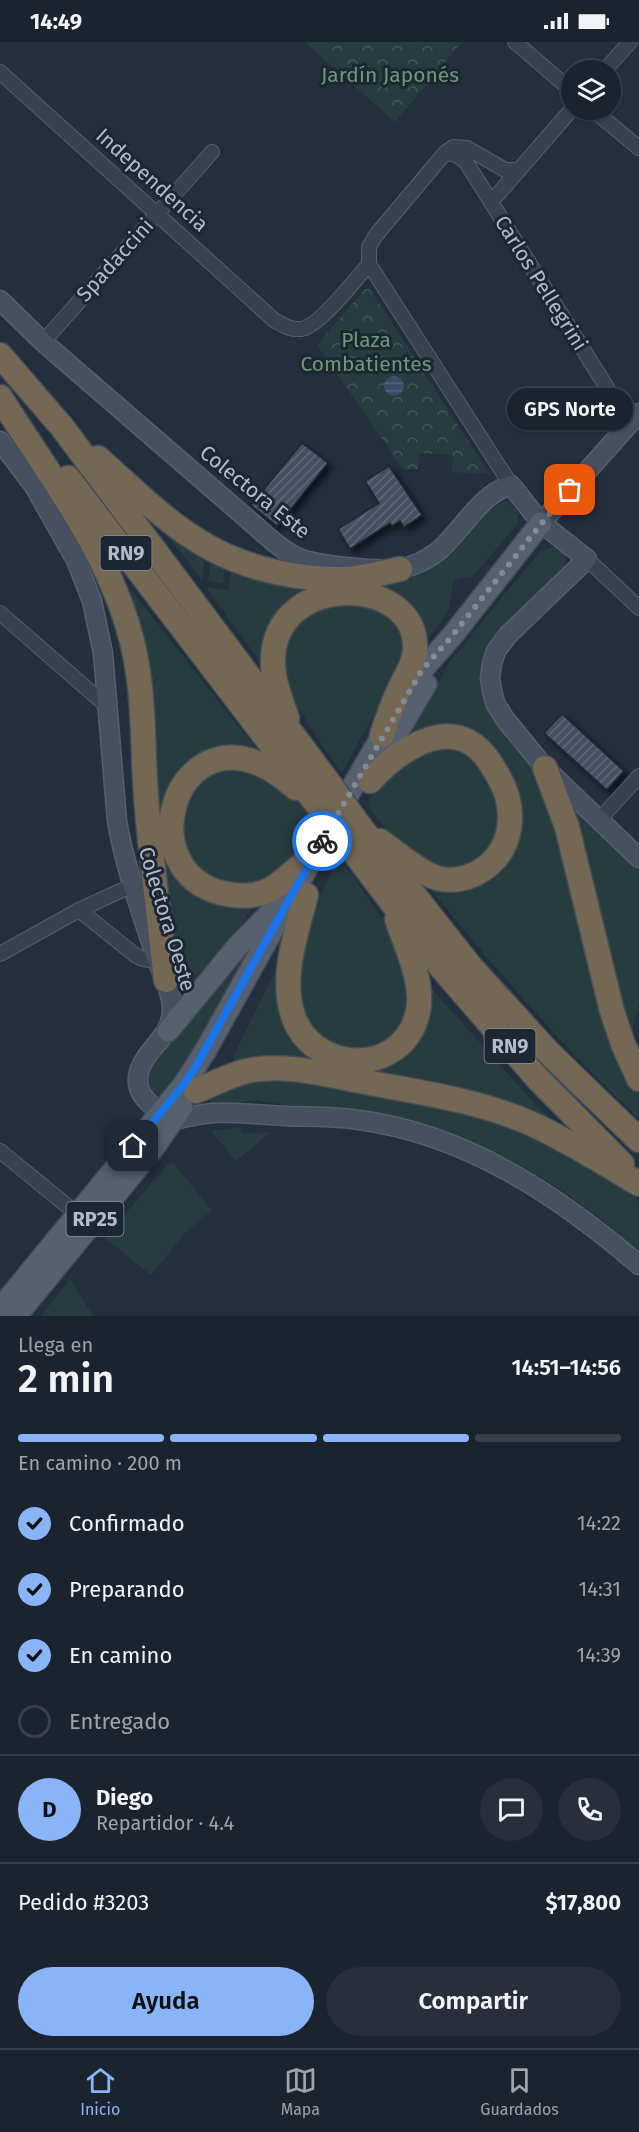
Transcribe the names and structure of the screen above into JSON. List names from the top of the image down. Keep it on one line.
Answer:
{"streets":{"highway":["RN9"],"main road":["RP25"],"street":["Independencia","Spadaccini","Carlos Pellegrini","Colectora Este","Colectora Oeste"]},"crossings":[["Independencia","Spadaccini"],["Spadaccini","Colectora Este"],["Carlos Pellegrini","RP25"]],"parks":["Jardín Japonés","Plaza Combatientes"],"places":["GPS Norte"],"page":{"status":"14:49","bubble":"GPS Norte","heading":["2 min","Llega en","14:51–14:56"],"panel":["Diego","Repartidor · 4.4","Pedido #3203","$17,800"],"bar":"En camino · 200 m","list":[["Confirmado","14:22"],["Preparando","14:31"],["En camino","14:39"],"Entregado"],"round":"D","buttons":["Ayuda","Compartir"],"tabs":["Inicio","Mapa","Guardados"]}}
